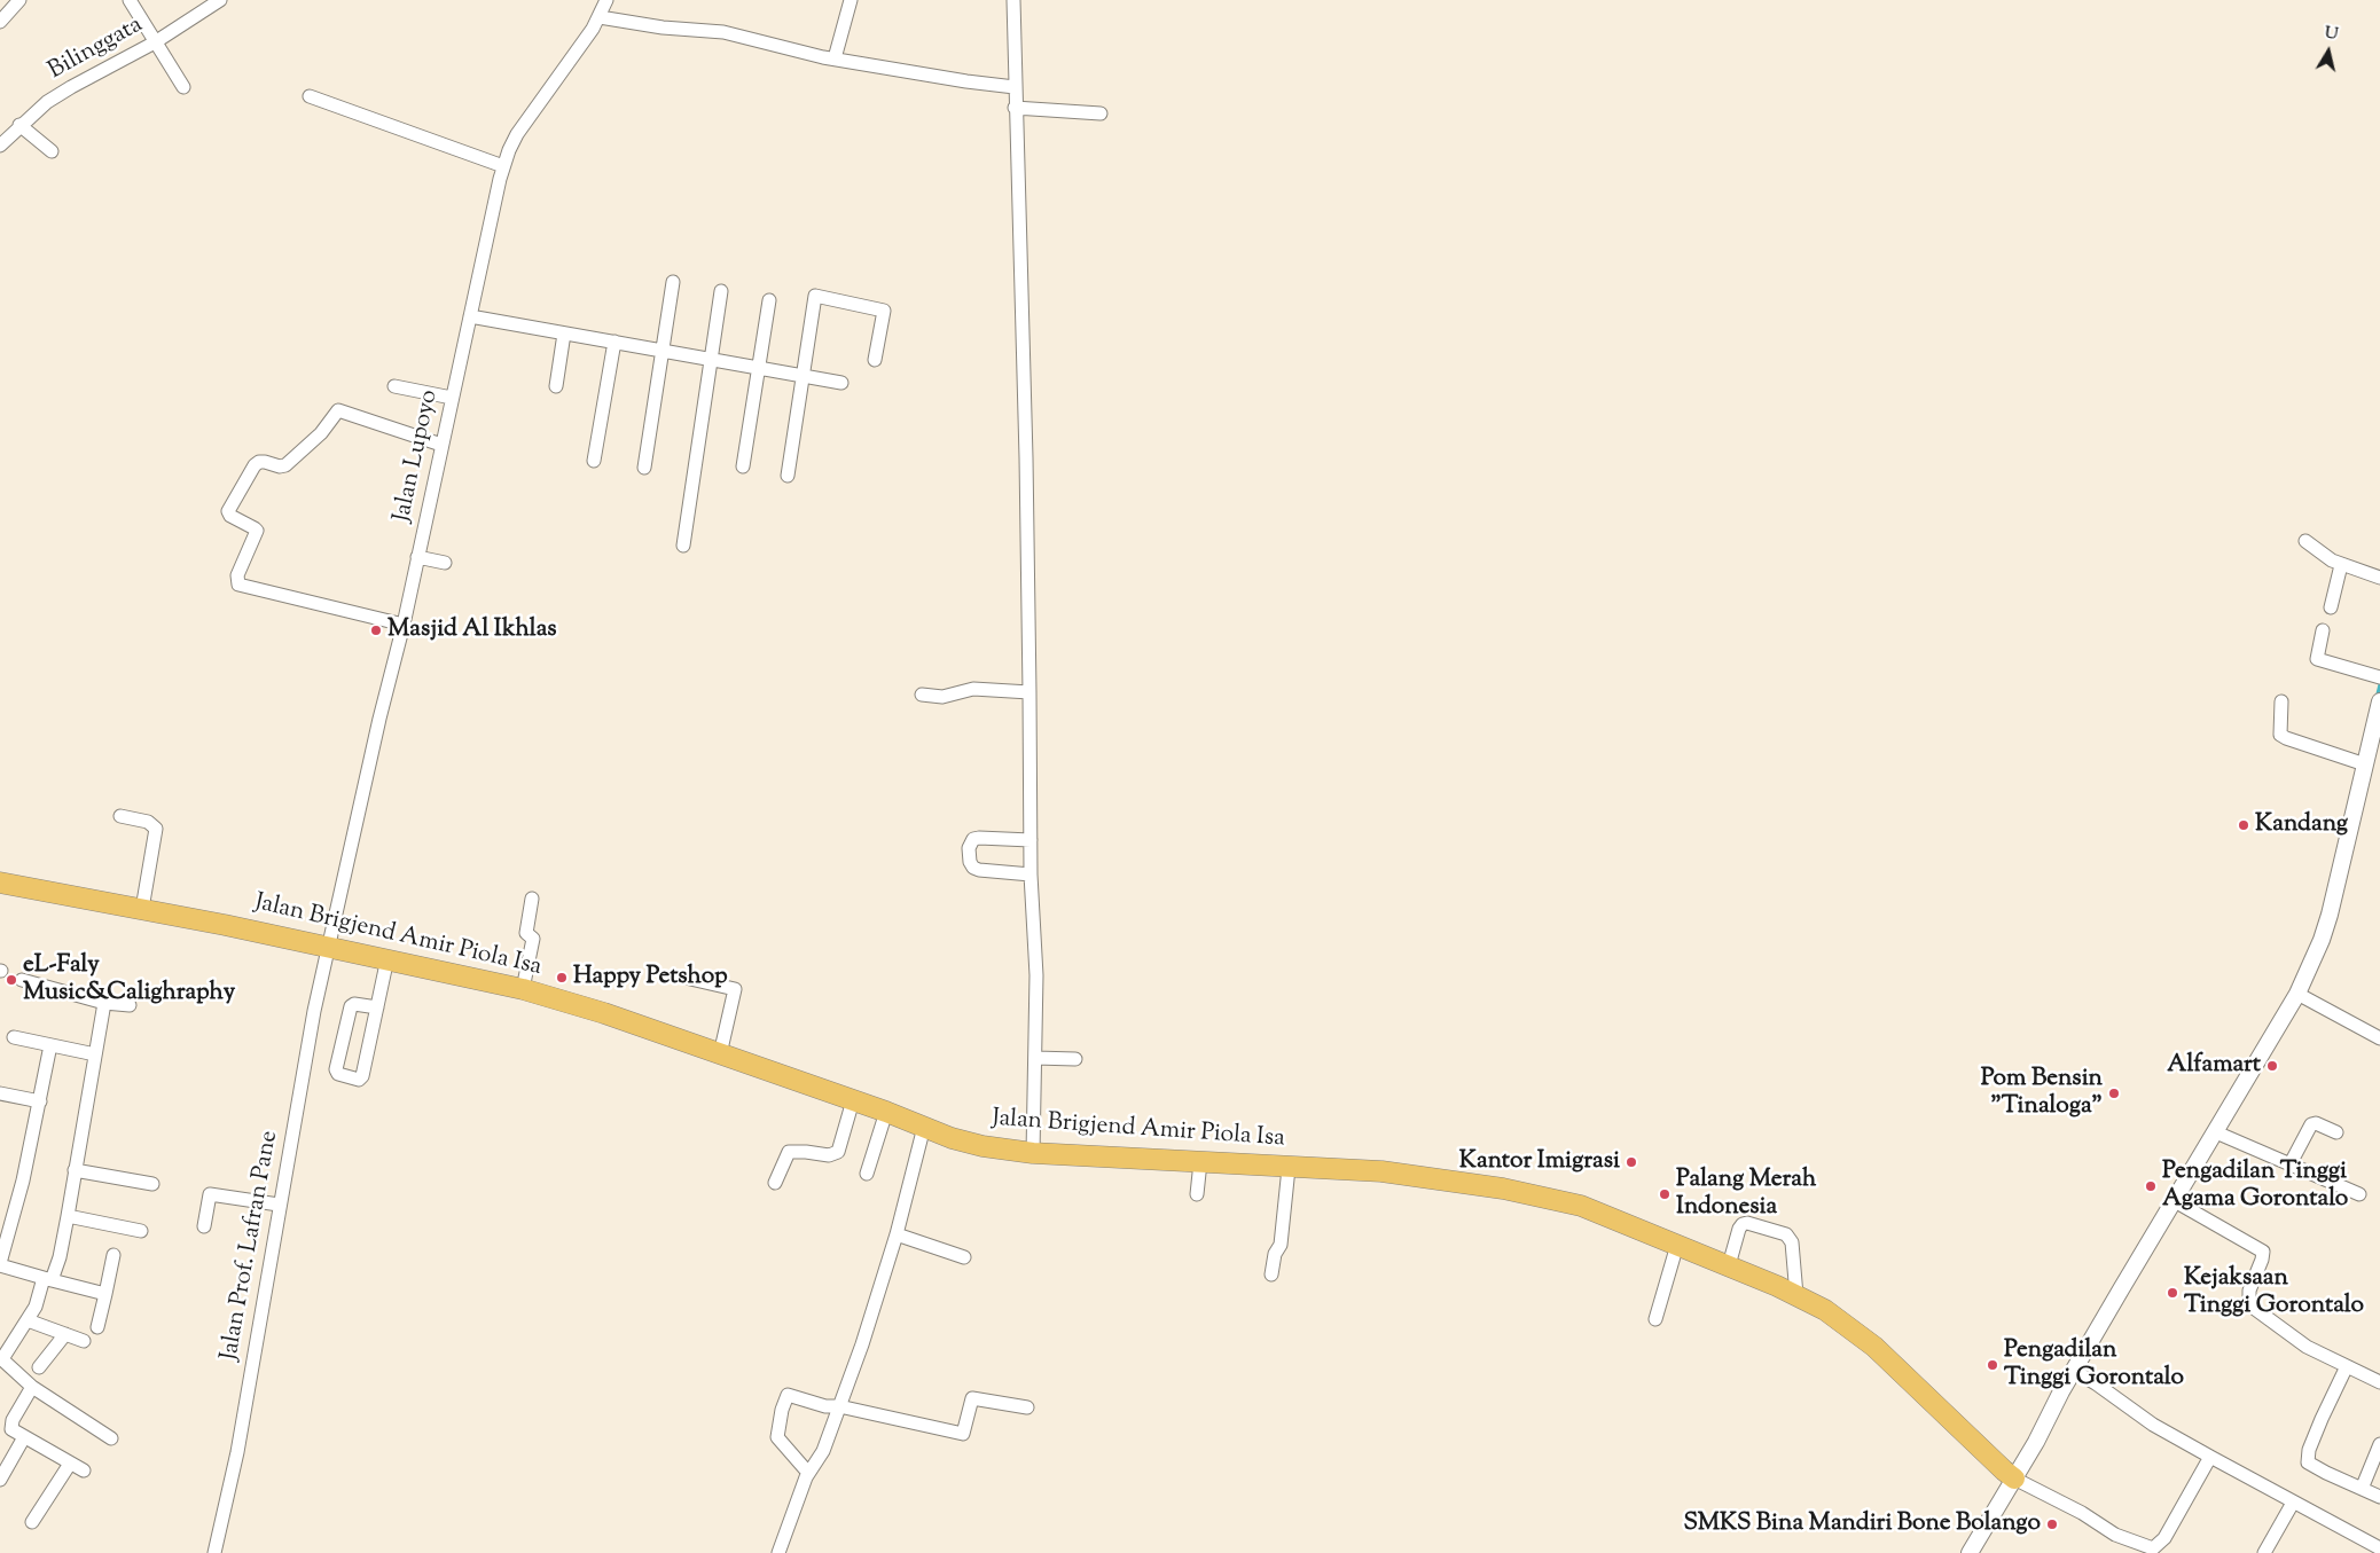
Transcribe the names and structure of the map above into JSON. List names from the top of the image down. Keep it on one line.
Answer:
{"streets":{"main road":["Jalan Brigjend Amir Piola Isa"],"street":["Bilinggata","Jalan Lupoyo","Jalan Prof. Lafran Pane"]},"crossings":[["Jalan Lupoyo","Jalan Brigjend Amir Piola Isa"],["Jalan Lupoyo","Jalan Prof. Lafran Pane"],["Jalan Brigjend Amir Piola Isa","Jalan Prof. Lafran Pane"]],"places":["Masjid Al Ikhlas","Kandang","Happy Petshop","eL-Faly Music&Calighraphy","Alfamart","Pom Bensin \"Tinaloga\"","Kantor Imigrasi","Pengadilan Tinggi Agama Gorontalo","Palang Merah Indonesia","Kejaksaan Tinggi Gorontalo","Pengadilan Tinggi Gorontalo","SMKS Bina Mandiri Bone Bolango"],"north":"top"}
